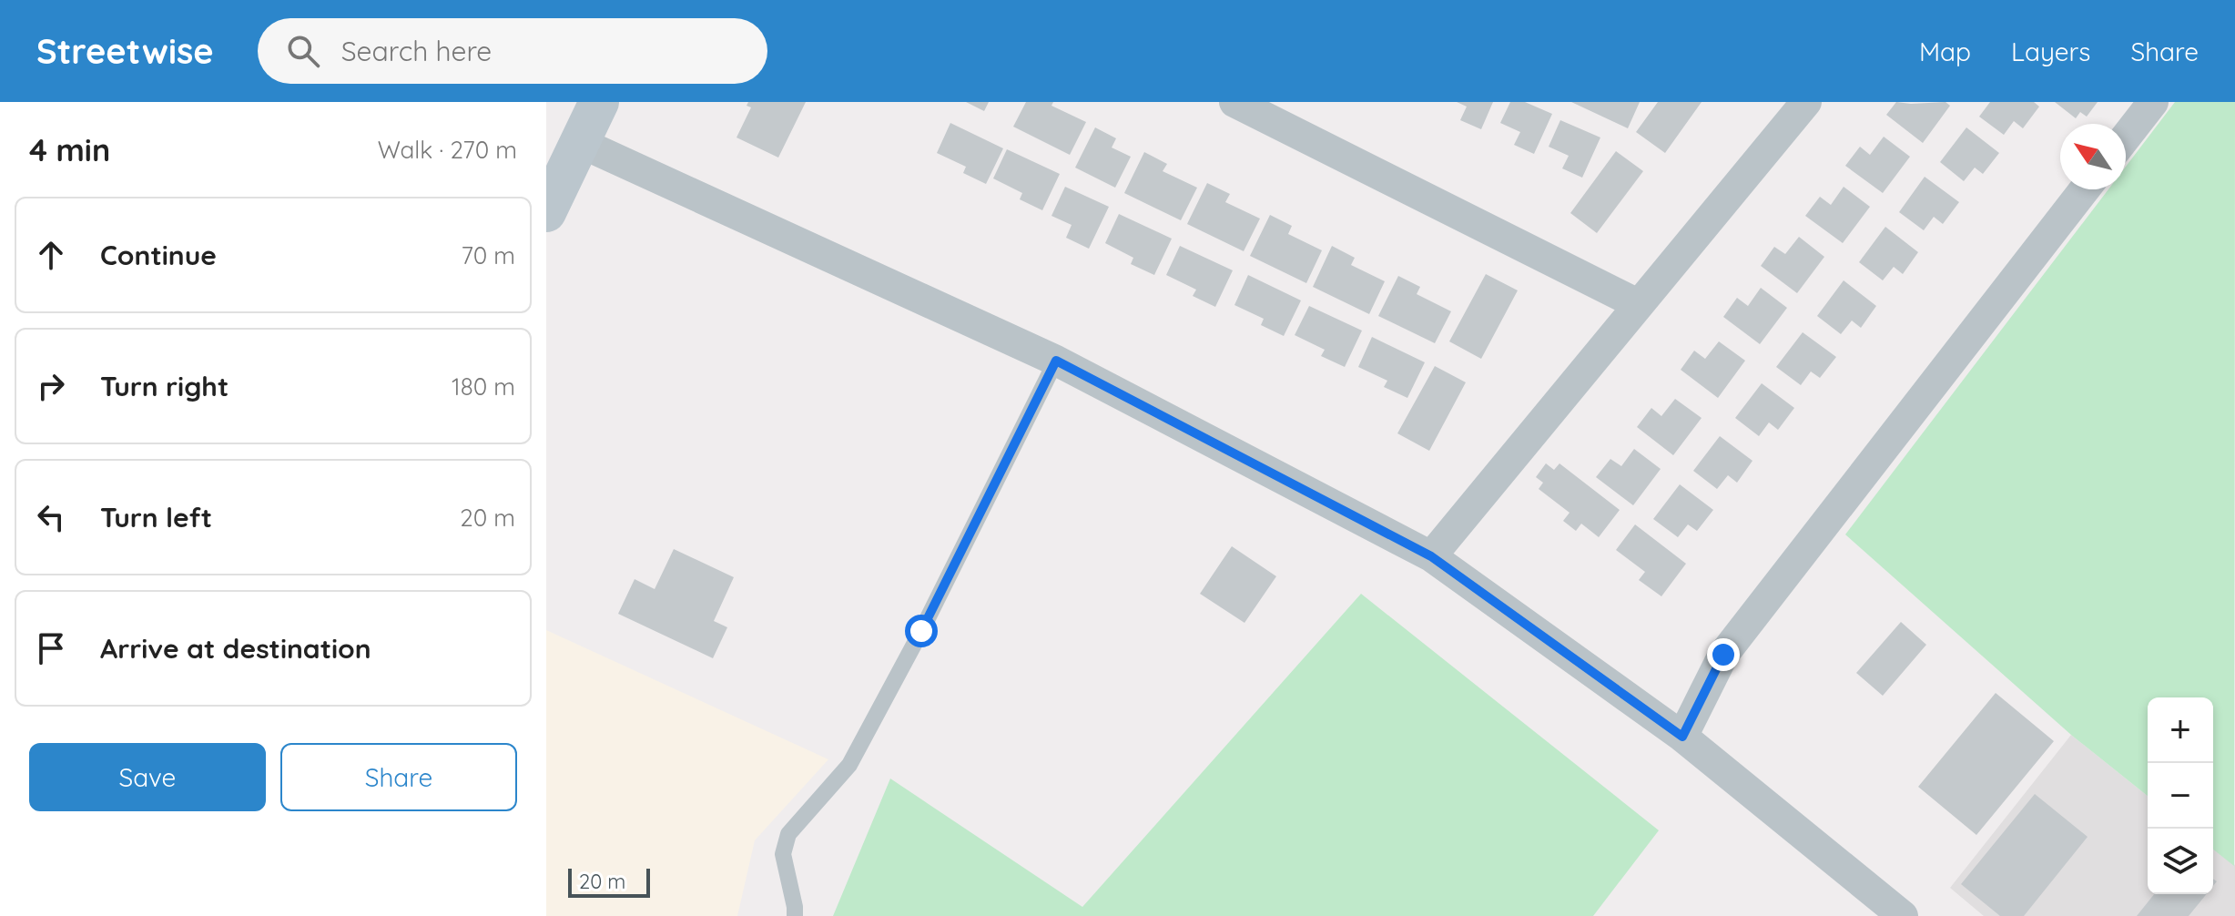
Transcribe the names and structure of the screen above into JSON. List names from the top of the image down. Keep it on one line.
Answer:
{"scale_bar":"20 m","north":"top left","page":{"header":"Streetwise","search":"Search here","nav":["Map","Layers","Share"],"heading":["4 min","Walk · 270 m"],"list":[["Continue","70 m"],["Turn right","180 m"],["Turn left","20 m"],"Arrive at destination"],"map_buttons":["+","−"],"buttons":["Save","Share"],"scale":"20 m"}}
